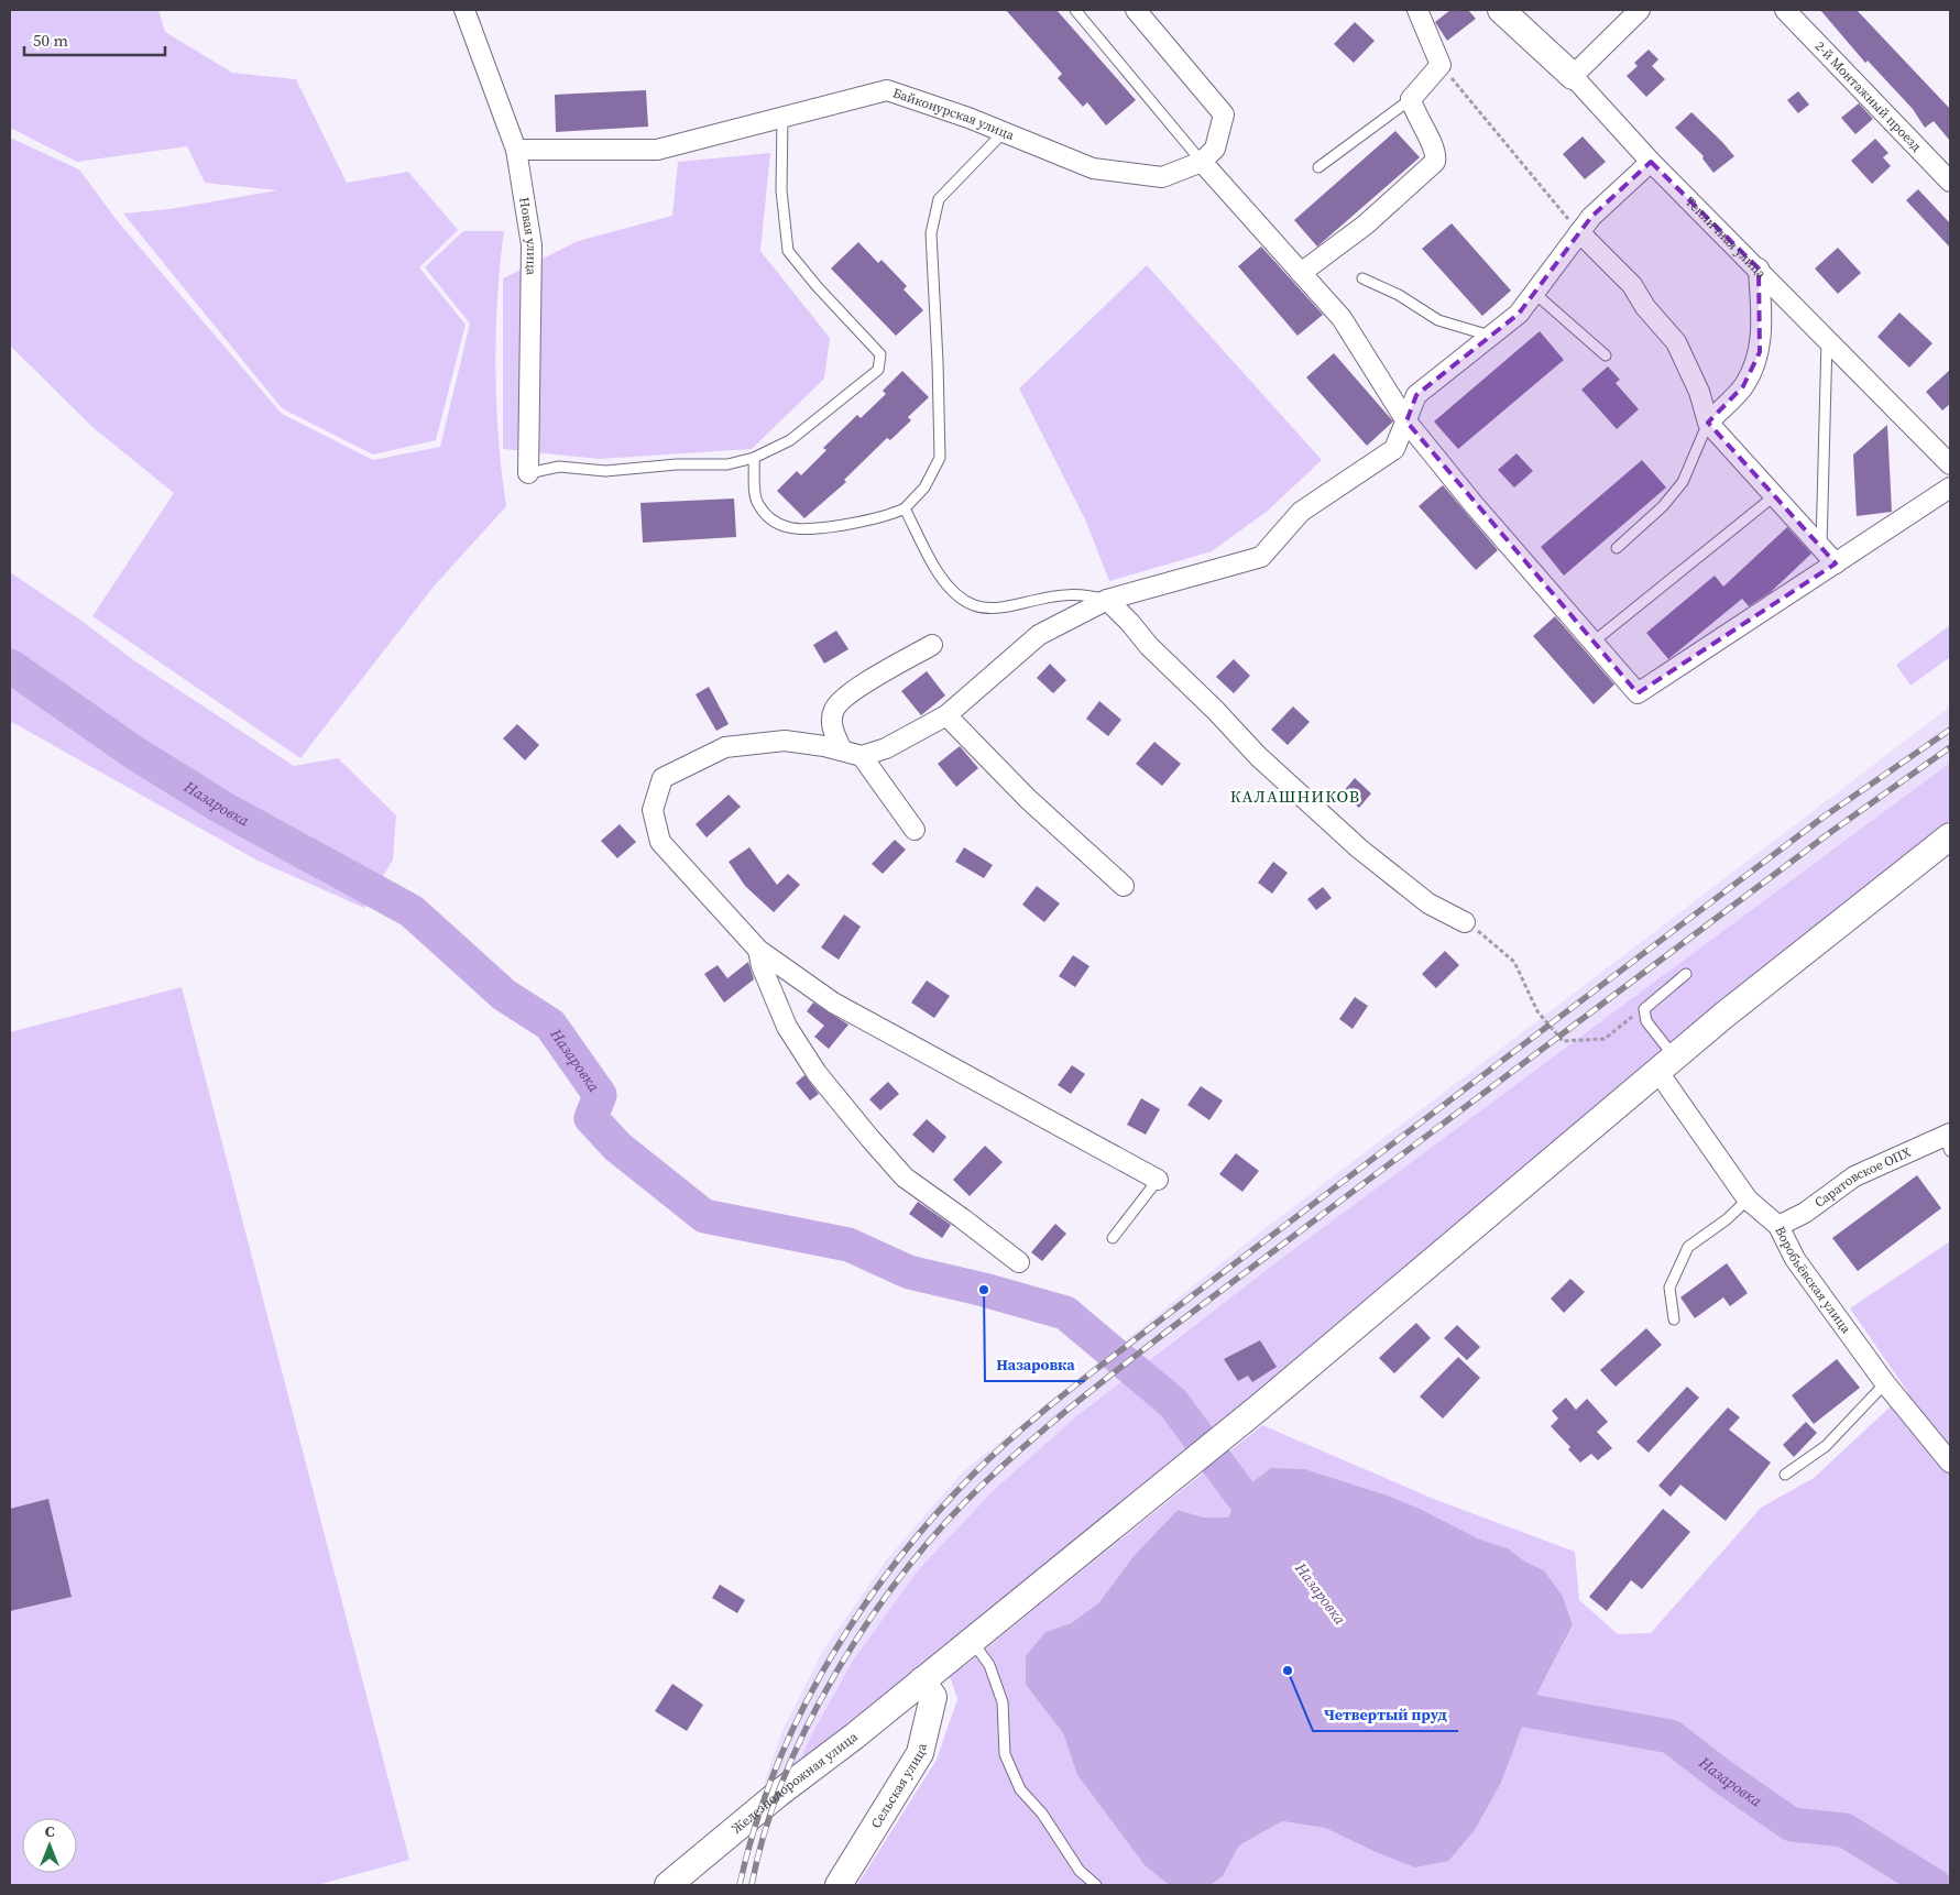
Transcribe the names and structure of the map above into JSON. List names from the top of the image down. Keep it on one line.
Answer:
{"streets":{"street":["2-й Монтажный проезд","Байконурская улица","Новая улица","Тепличная улица","Саратовское ОПХ","Воробьёвская улица","Железнодорожная улица","Сельская улица"]},"crossings":[["Байконурская улица","Новая улица"],["Саратовское ОПХ","Воробьёвская улица"],["Воробьёвская улица","Железнодорожная улица"],["Железнодорожная улица","Сельская улица"]],"districts":["КАЛАШНИКОВ"],"water":["Назаровка"],"places":["Назаровка","Четвертый пруд"],"scale_bar":"50 m","north":"top"}
